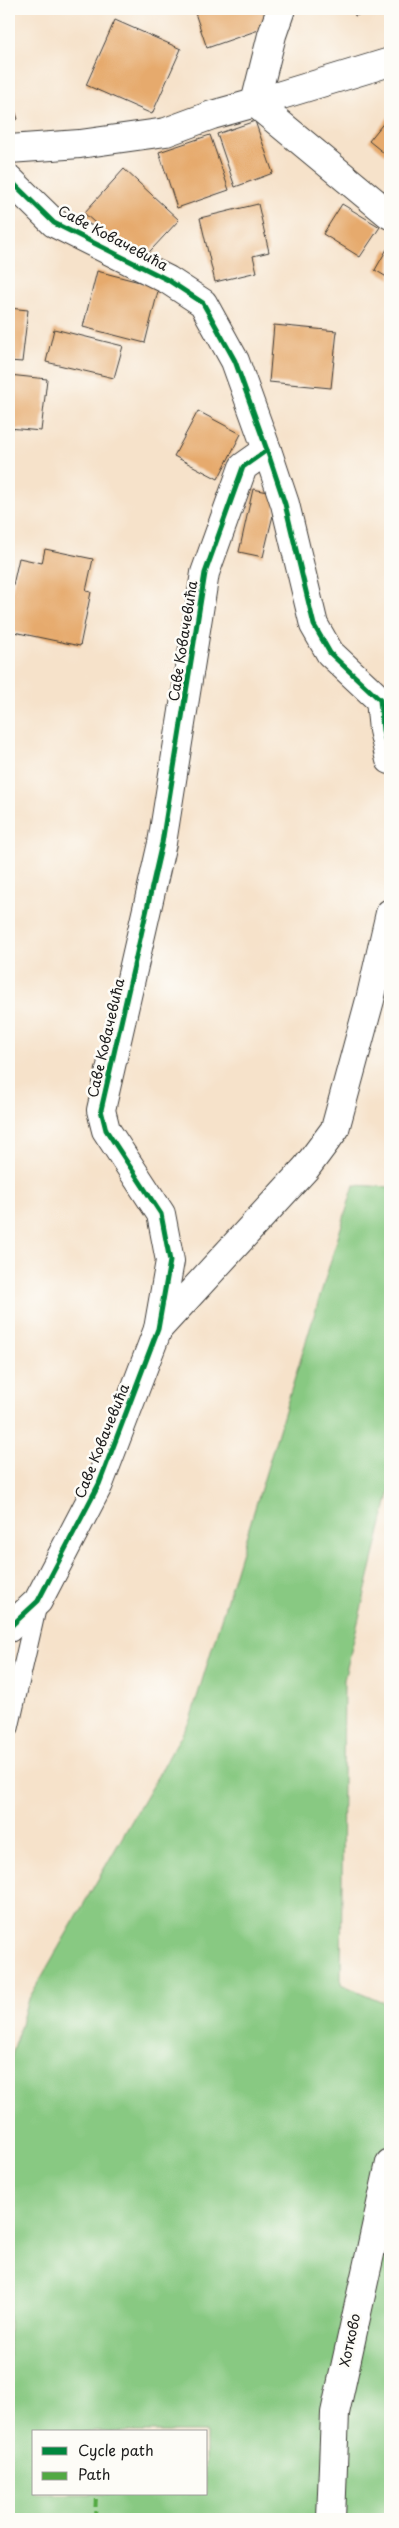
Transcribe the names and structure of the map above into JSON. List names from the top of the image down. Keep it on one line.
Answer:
{"streets":{"street":["Саве Ковачевића","Хотково"]},"legend":["Cycle path","Path"]}
